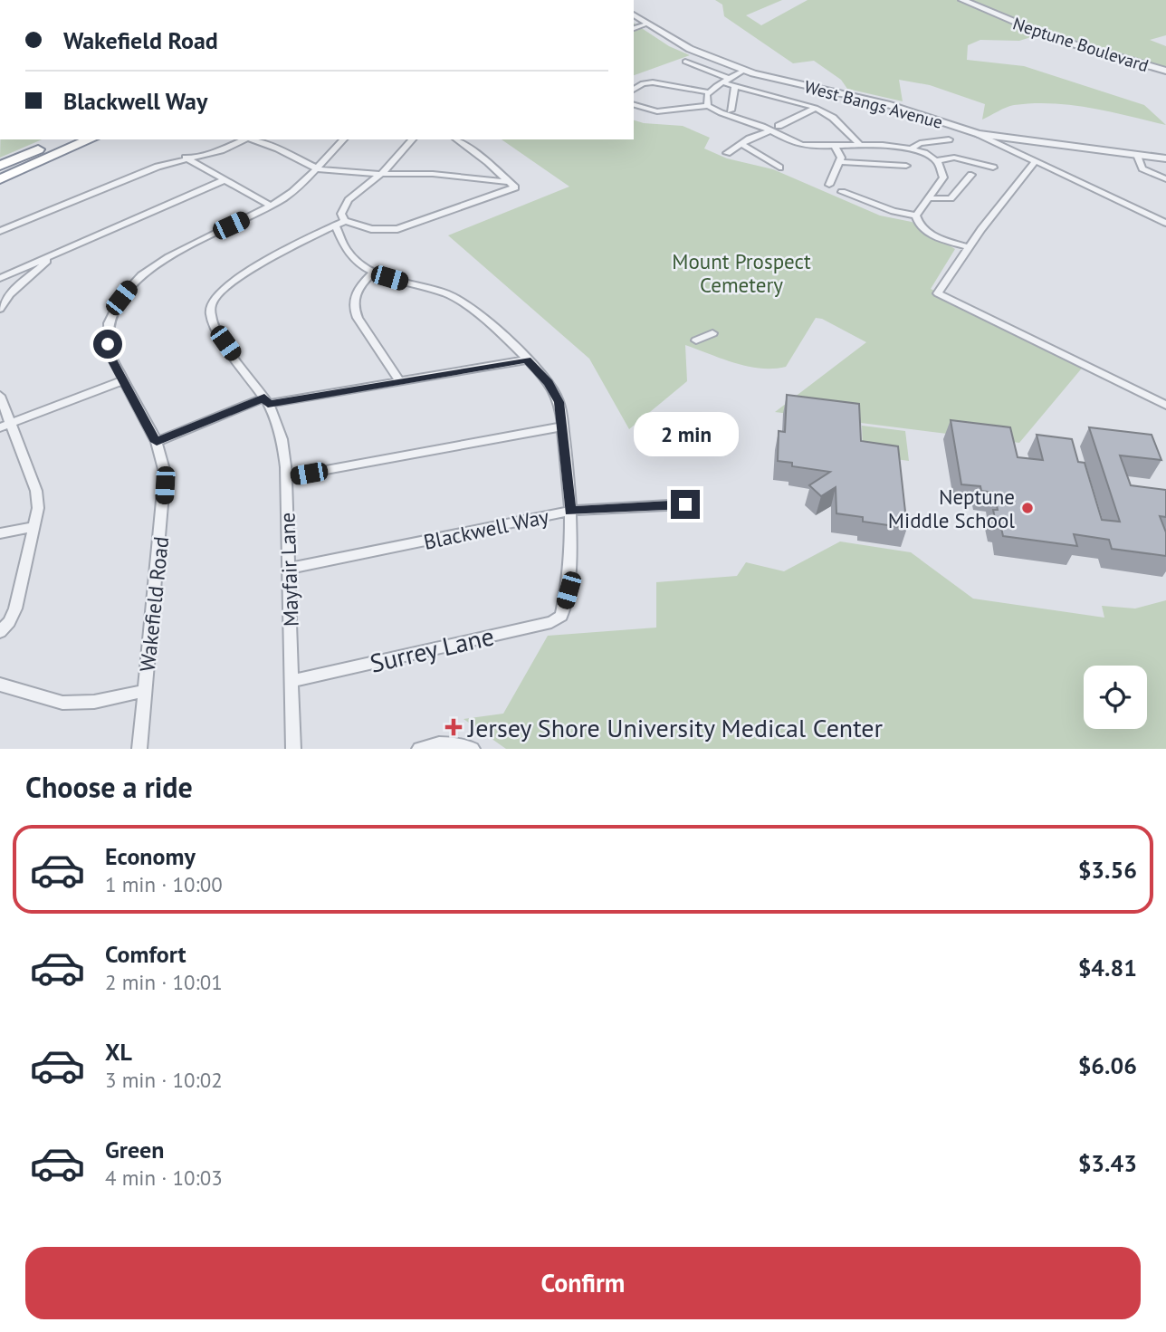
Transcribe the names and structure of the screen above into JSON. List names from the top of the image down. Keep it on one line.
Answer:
{"streets":{"street":["Neptune Boulevard","West Bangs Avenue","Blackwell Way","Mayfair Lane","Wakefield Road","Surrey Lane"]},"crossings":[["Blackwell Way","Mayfair Lane"],["Blackwell Way","Surrey Lane"],["Mayfair Lane","Surrey Lane"]],"parks":["Mount Prospect Cemetery"],"places":{"other":["Neptune Middle School"],"health":["Jersey Shore University Medical Center"]},"page":{"banner":["Wakefield Road","Blackwell Way"],"bubble":"2 min","heading":"Choose a ride","list":[{"name":"Economy","note":"1 min · 10:00","value":"$3.56"},{"name":"Comfort","note":"2 min · 10:01","value":"$4.81"},{"name":"XL","note":"3 min · 10:02","value":"$6.06"},{"name":"Green","note":"4 min · 10:03","value":"$3.43"}],"buttons":"Confirm"}}
